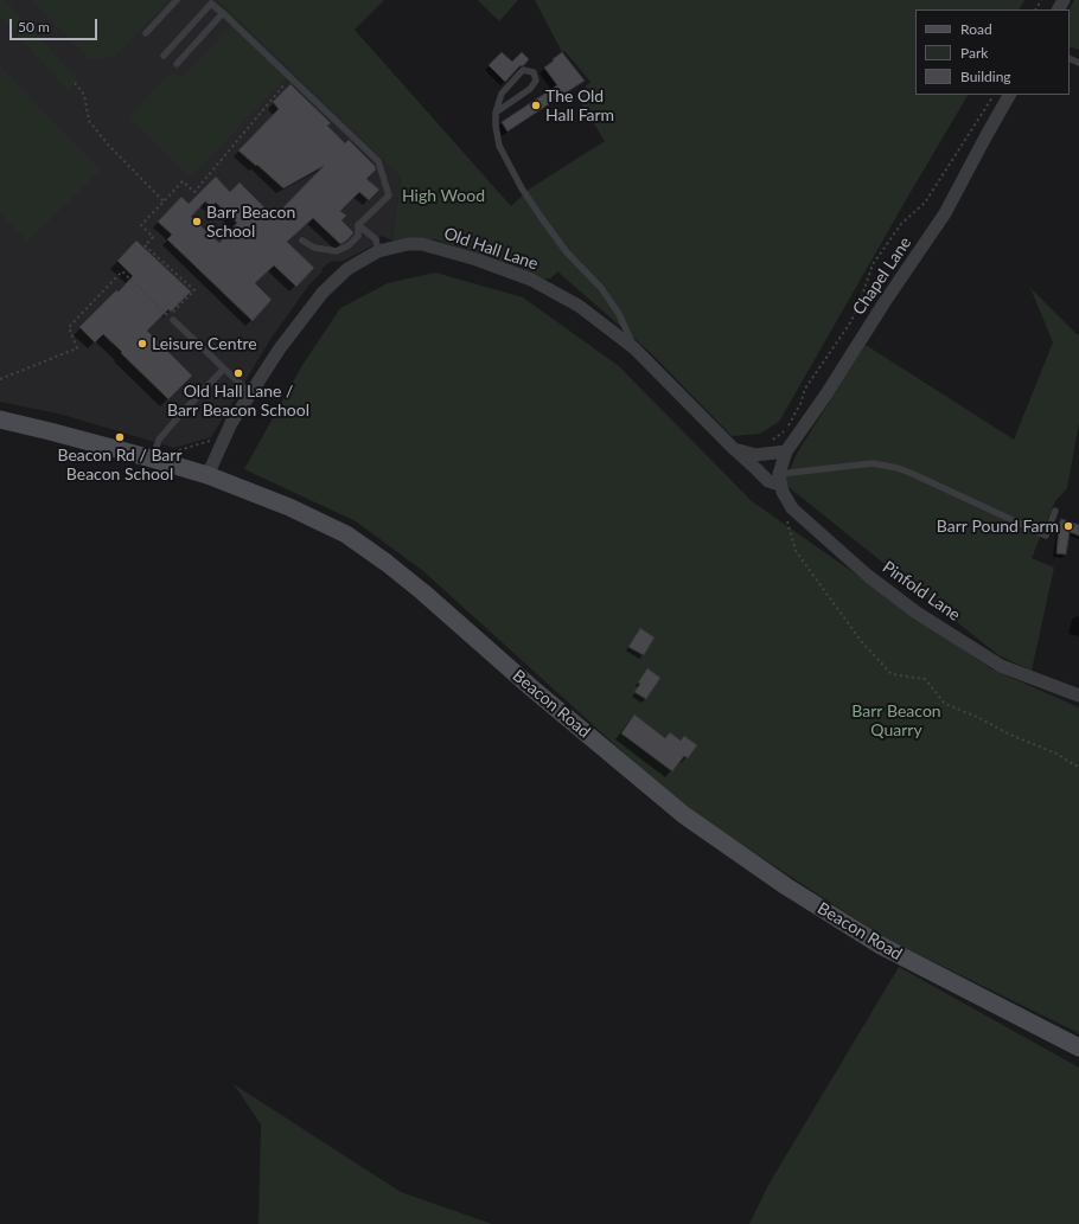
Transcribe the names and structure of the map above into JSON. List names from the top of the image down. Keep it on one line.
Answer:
{"streets":{"main road":["Beacon Road"],"street":["Old Hall Lane","Chapel Lane","Pinfold Lane"]},"crossings":[["Old Hall Lane","Chapel Lane"],["Old Hall Lane","Pinfold Lane"],["Old Hall Lane","Beacon Road"],["Chapel Lane","Pinfold Lane"]],"parks":["High Wood","Barr Beacon Quarry"],"places":["The Old Hall Farm","Barr Beacon School","Leisure Centre","Old Hall Lane / Barr Beacon School","Beacon Rd / Barr Beacon School","Barr Pound Farm"],"legend":["Road","Park","Building"],"scale_bar":"50 m"}
